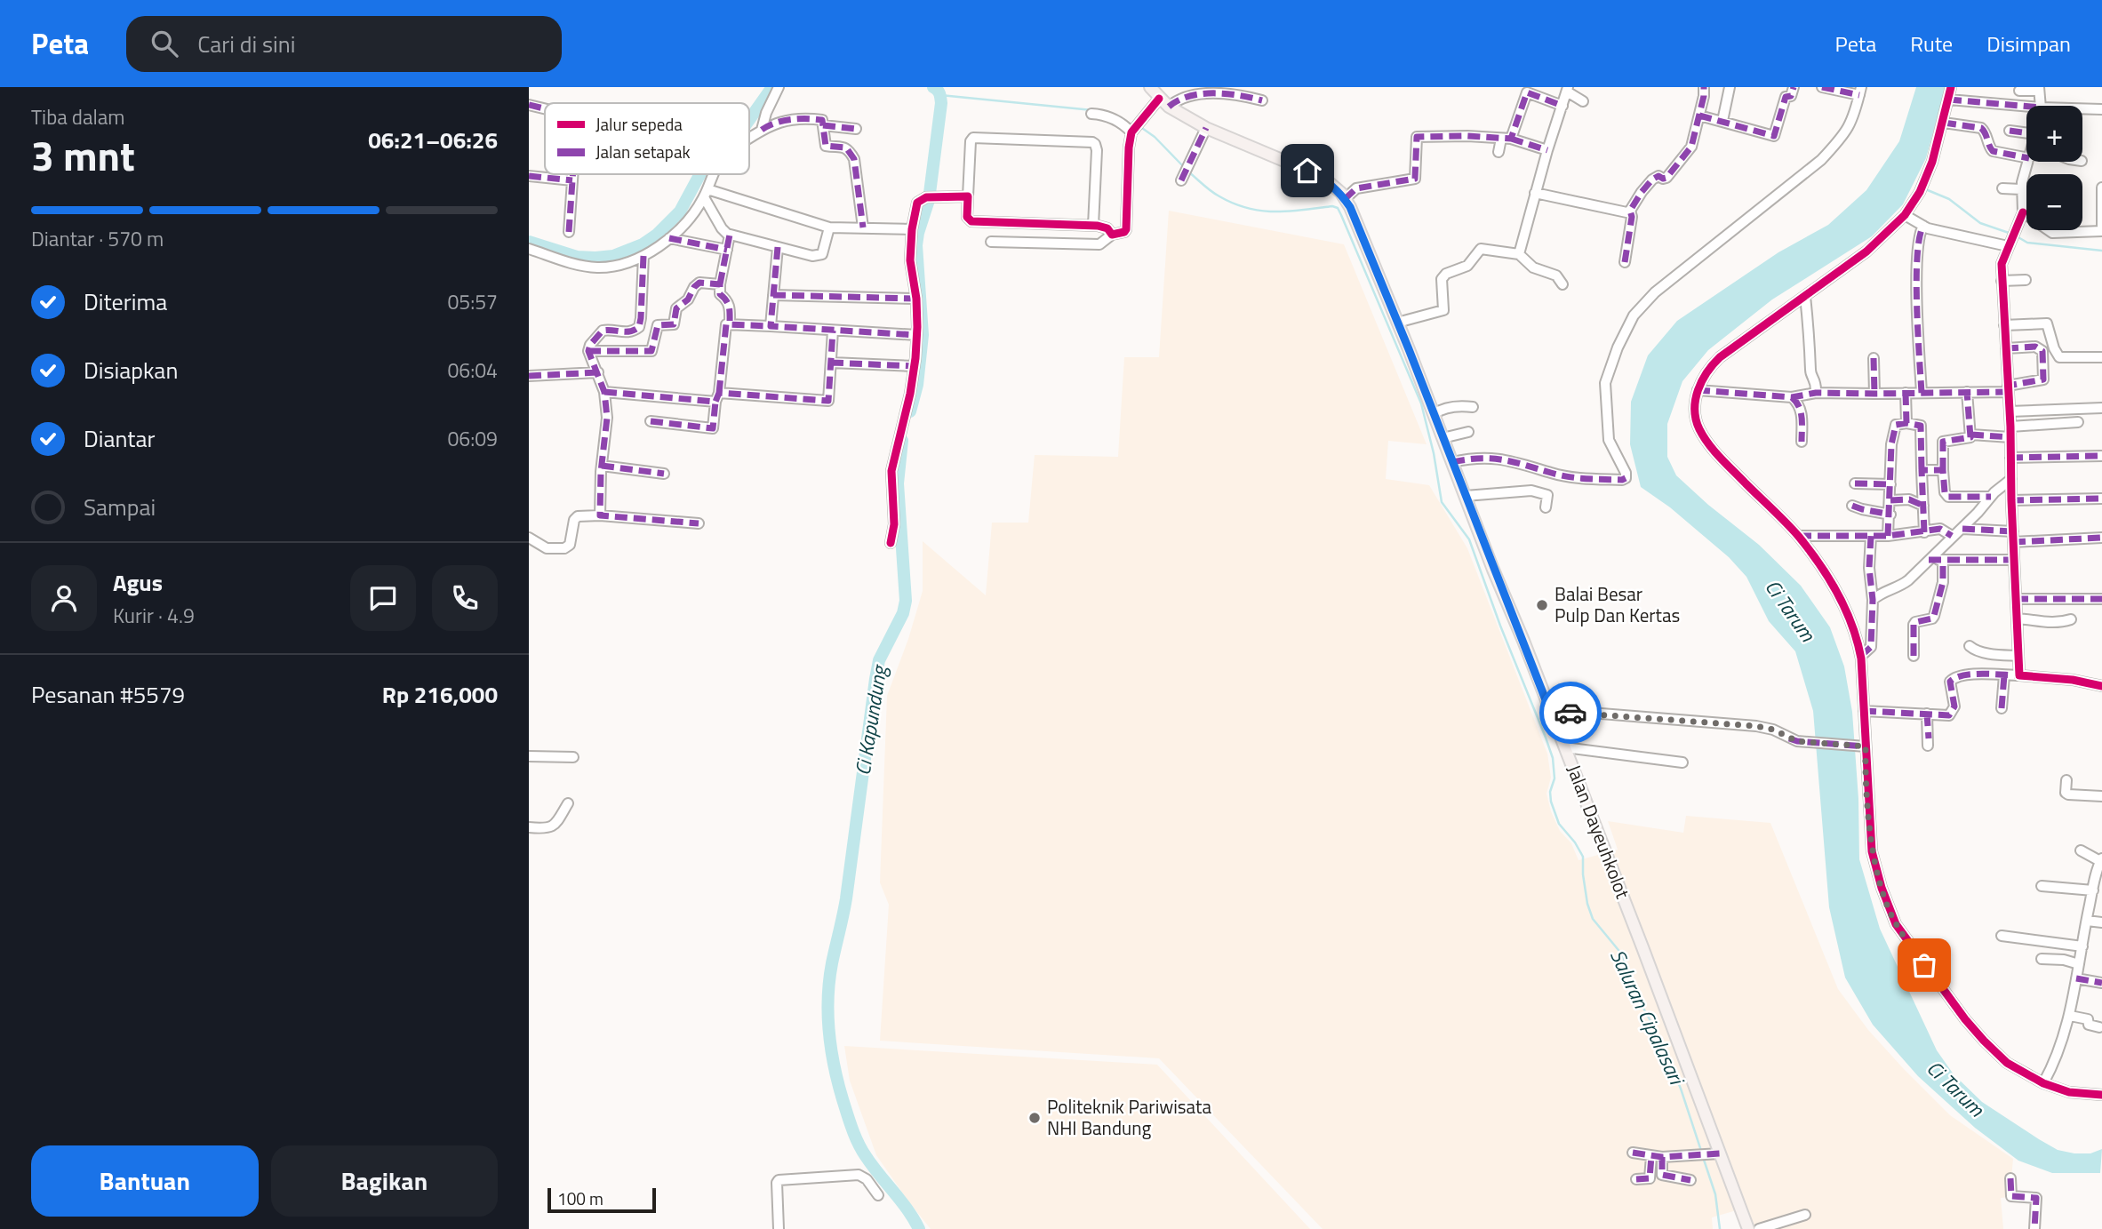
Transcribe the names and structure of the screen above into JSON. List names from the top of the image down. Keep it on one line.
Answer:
{"streets":{"main road":["Jalan Dayeuhkolot"]},"water":["Ci Tarum","Ci Kapundung","Saluran Cipalasari"],"places":["Balai Besar Pulp Dan Kertas","Politeknik Pariwisata NHI Bandung"],"legend":["Jalur sepeda","Jalan setapak"],"scale_bar":"100 m","page":{"header":"Peta","search":"Cari di sini","nav":["Peta","Rute","Disimpan"],"heading":["3 mnt","Tiba dalam","06:21–06:26"],"panel":["Agus","Kurir · 4.9","Pesanan #5579","Rp 216,000"],"map_buttons":["+","−"],"bar":"Diantar · 570 m","list":[["Diterima","05:57"],["Disiapkan","06:04"],["Diantar","06:09"],"Sampai"],"buttons":["Bantuan","Bagikan"],"scale":"100 m"}}
